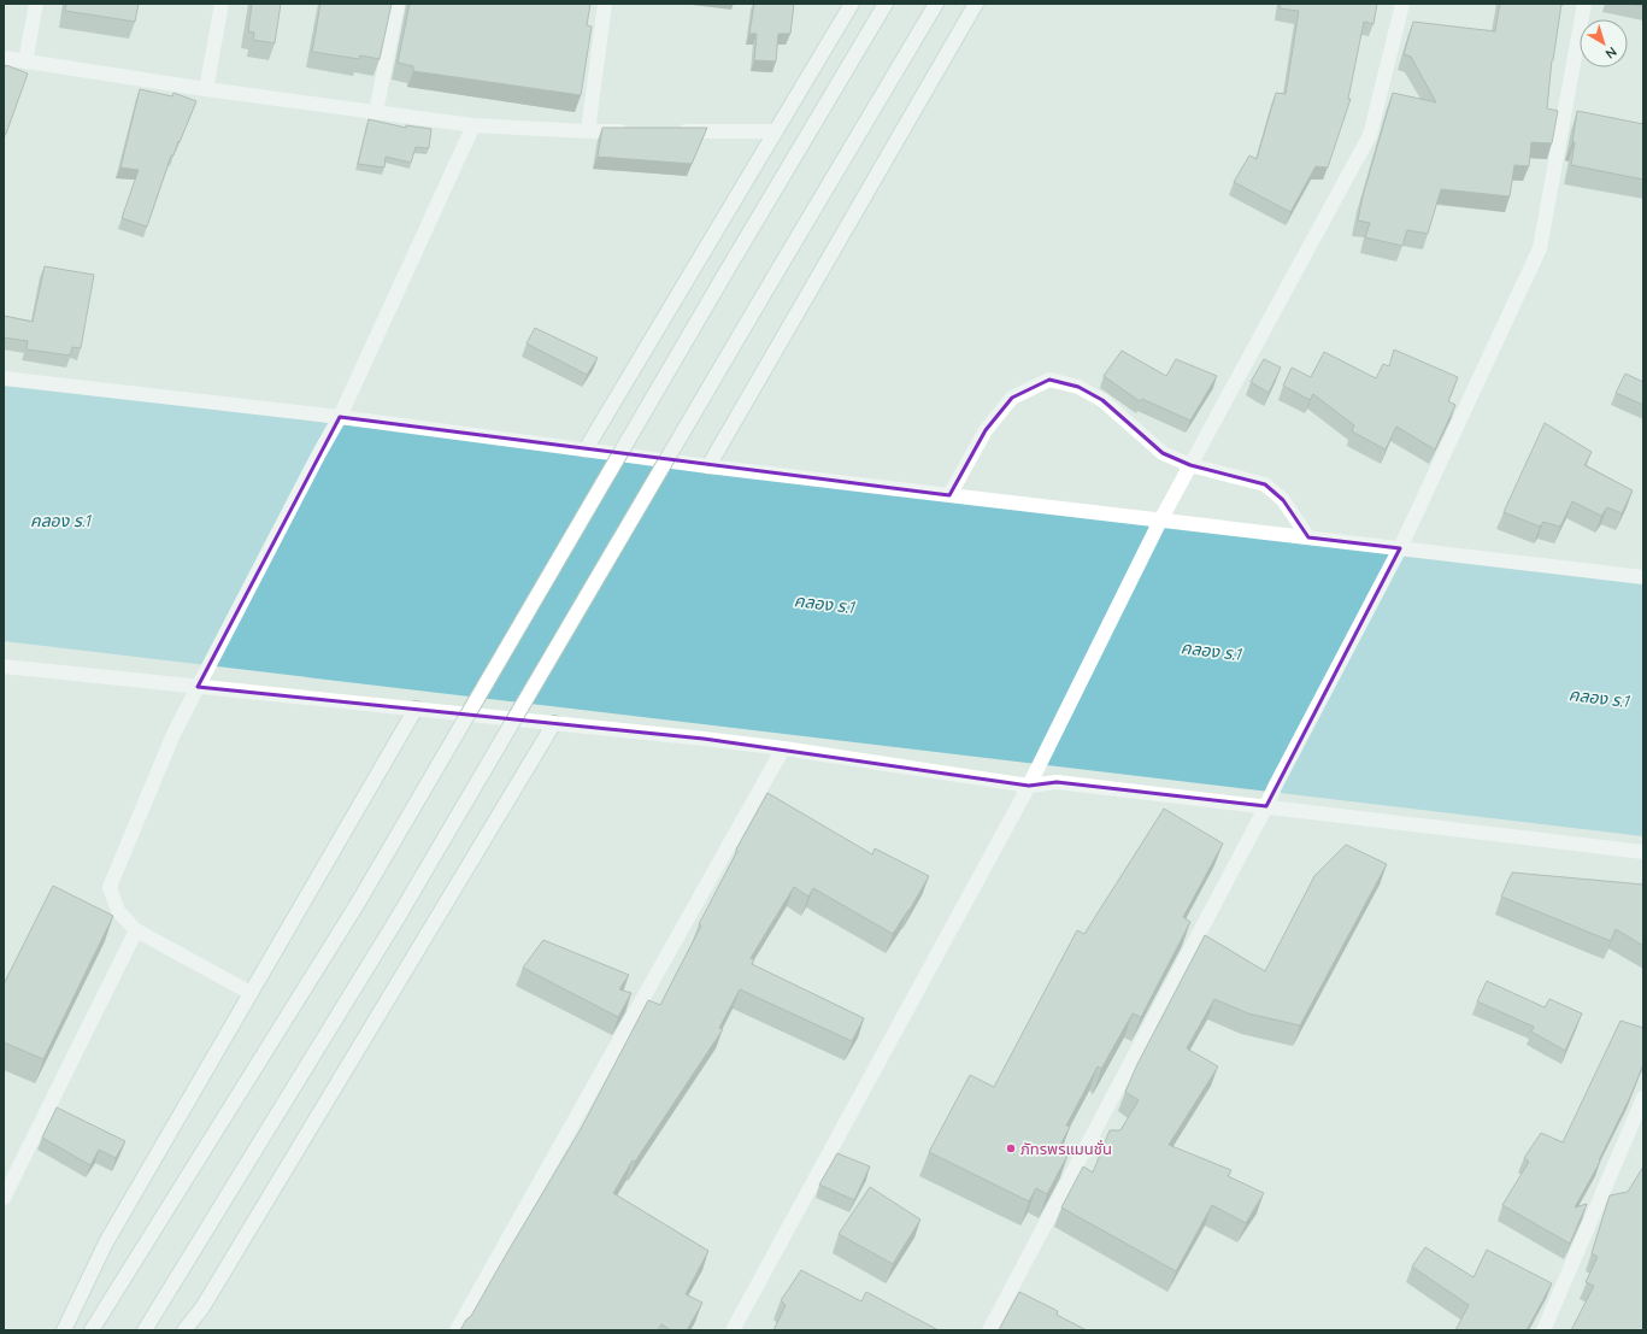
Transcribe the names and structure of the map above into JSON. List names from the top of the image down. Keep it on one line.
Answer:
{"water":["คลอง ร.1"],"places":["ภัทรพรแมนชั่น"],"north":"bottom right"}
